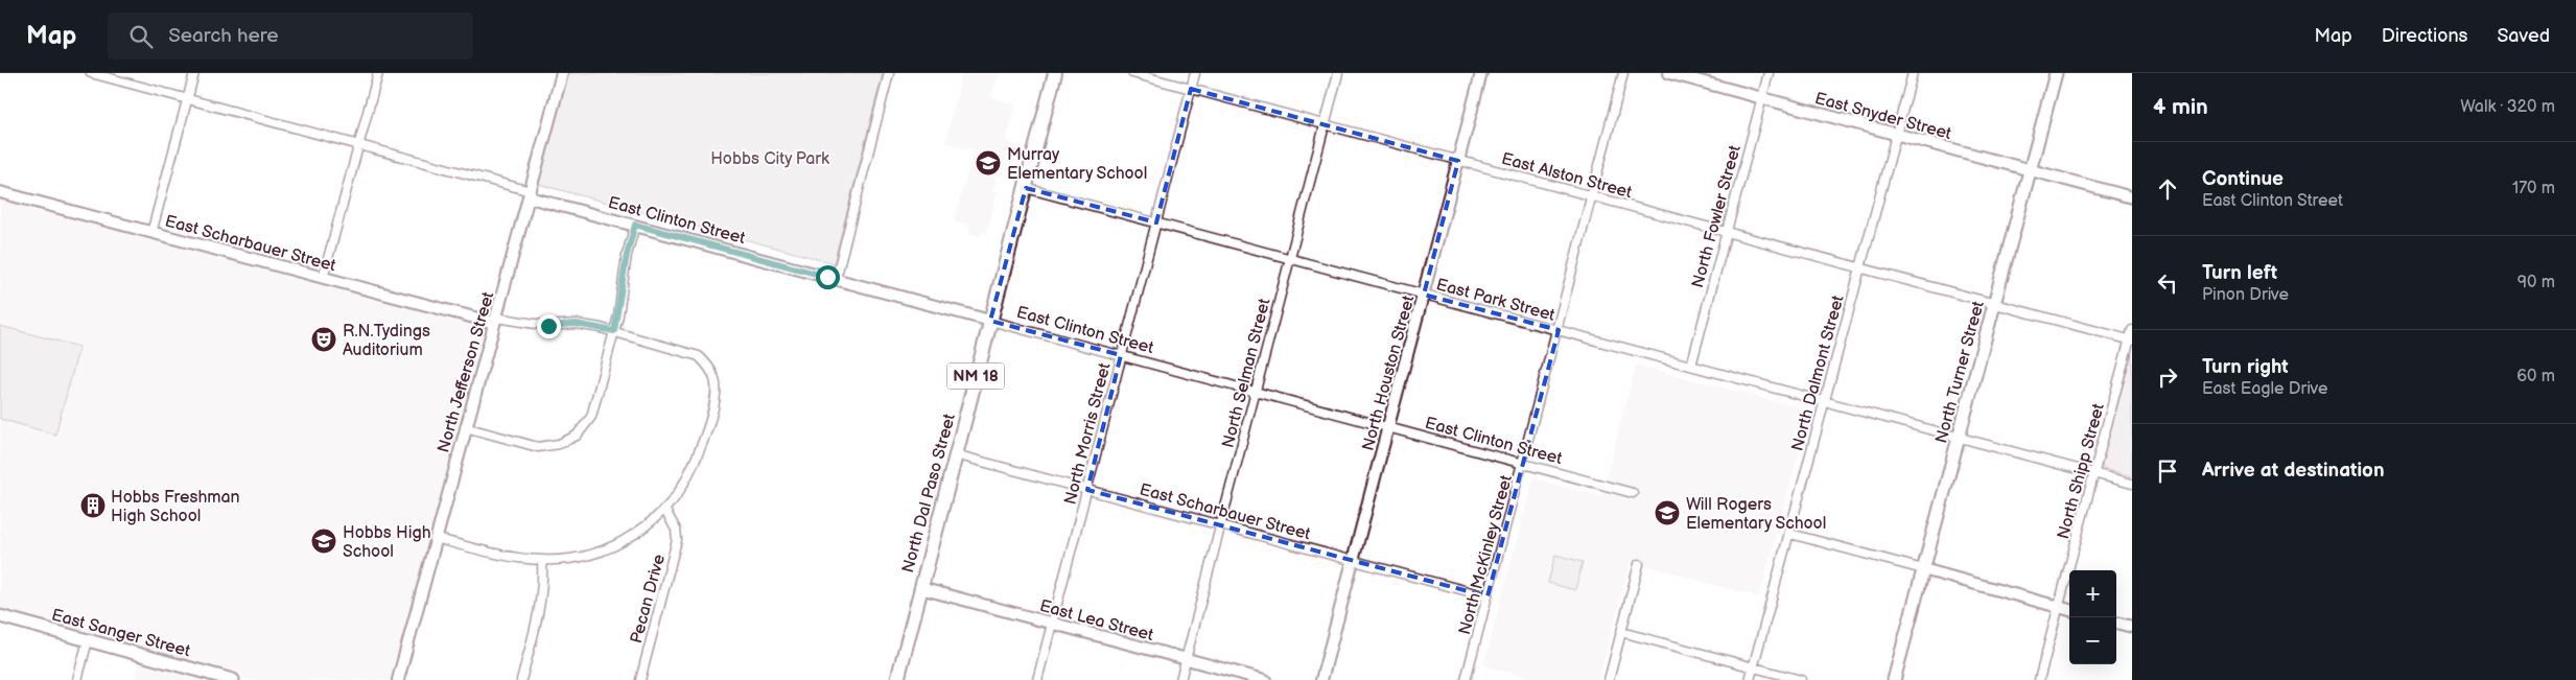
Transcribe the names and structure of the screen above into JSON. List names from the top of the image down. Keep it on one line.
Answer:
{"streets":{"main road":["North Turner Street","NM 18","North Dal Paso Street","East Sanger Street"],"street":["East Snyder Street","East Alston Street","North Fowler Street","East Clinton Street","East Scharbauer Street","East Park Street","North Jefferson Street","North Selman Street","North Houston Street","North Dalmont Street","North Morris Street","North Shipp Street","North McKinley Street","Pecan Drive","East Lea Street"]},"crossings":[["East Snyder Street","North Fowler Street"],["East Snyder Street","North Turner Street"],["East Snyder Street","North Dalmont Street"],["East Alston Street","North Fowler Street"],["East Alston Street","North Turner Street"],["East Alston Street","North Selman Street"],["East Alston Street","North Houston Street"],["East Alston Street","North Dalmont Street"],["East Alston Street","North Morris Street"],["East Alston Street","North Shipp Street"],["East Alston Street","North McKinley Street"],["North Fowler Street","East Park Street"],["East Clinton Street","North Jefferson Street"],["East Clinton Street","North Selman Street"],["East Clinton Street","North Houston Street"],["East Clinton Street","North Morris Street"],["East Clinton Street","North Dal Paso Street"],["East Clinton Street","North McKinley Street"],["East Scharbauer Street","North Jefferson Street"],["East Scharbauer Street","North Selman Street"],["East Scharbauer Street","North Houston Street"],["East Scharbauer Street","North Morris Street"],["East Scharbauer Street","North Dal Paso Street"],["East Scharbauer Street","North McKinley Street"],["East Park Street","North Turner Street"],["East Park Street","North Selman Street"],["East Park Street","North Houston Street"],["East Park Street","North Dalmont Street"],["East Park Street","North Morris Street"],["East Park Street","North Shipp Street"],["East Park Street","North Dal Paso Street"],["East Park Street","North McKinley Street"],["North Selman Street","East Lea Street"],["North Morris Street","East Lea Street"],["North Dal Paso Street","East Lea Street"]],"parks":["Hobbs City Park"],"places":{"school or university":["Murray Elementary School","Will Rogers Elementary School","Hobbs High School"],"theatre":["R.N.Tydings Auditorium"],"building":["Hobbs Freshman High School"]},"page":{"header":"Map","search":"Search here","nav":["Map","Directions","Saved"],"heading":["4 min","Walk · 320 m"],"list":[["Continue","East Clinton Street","170 m"],["Turn left","Pinon Drive","90 m"],["Turn right","East Eagle Drive","60 m"],"Arrive at destination"],"map_buttons":["+","−"]}}
